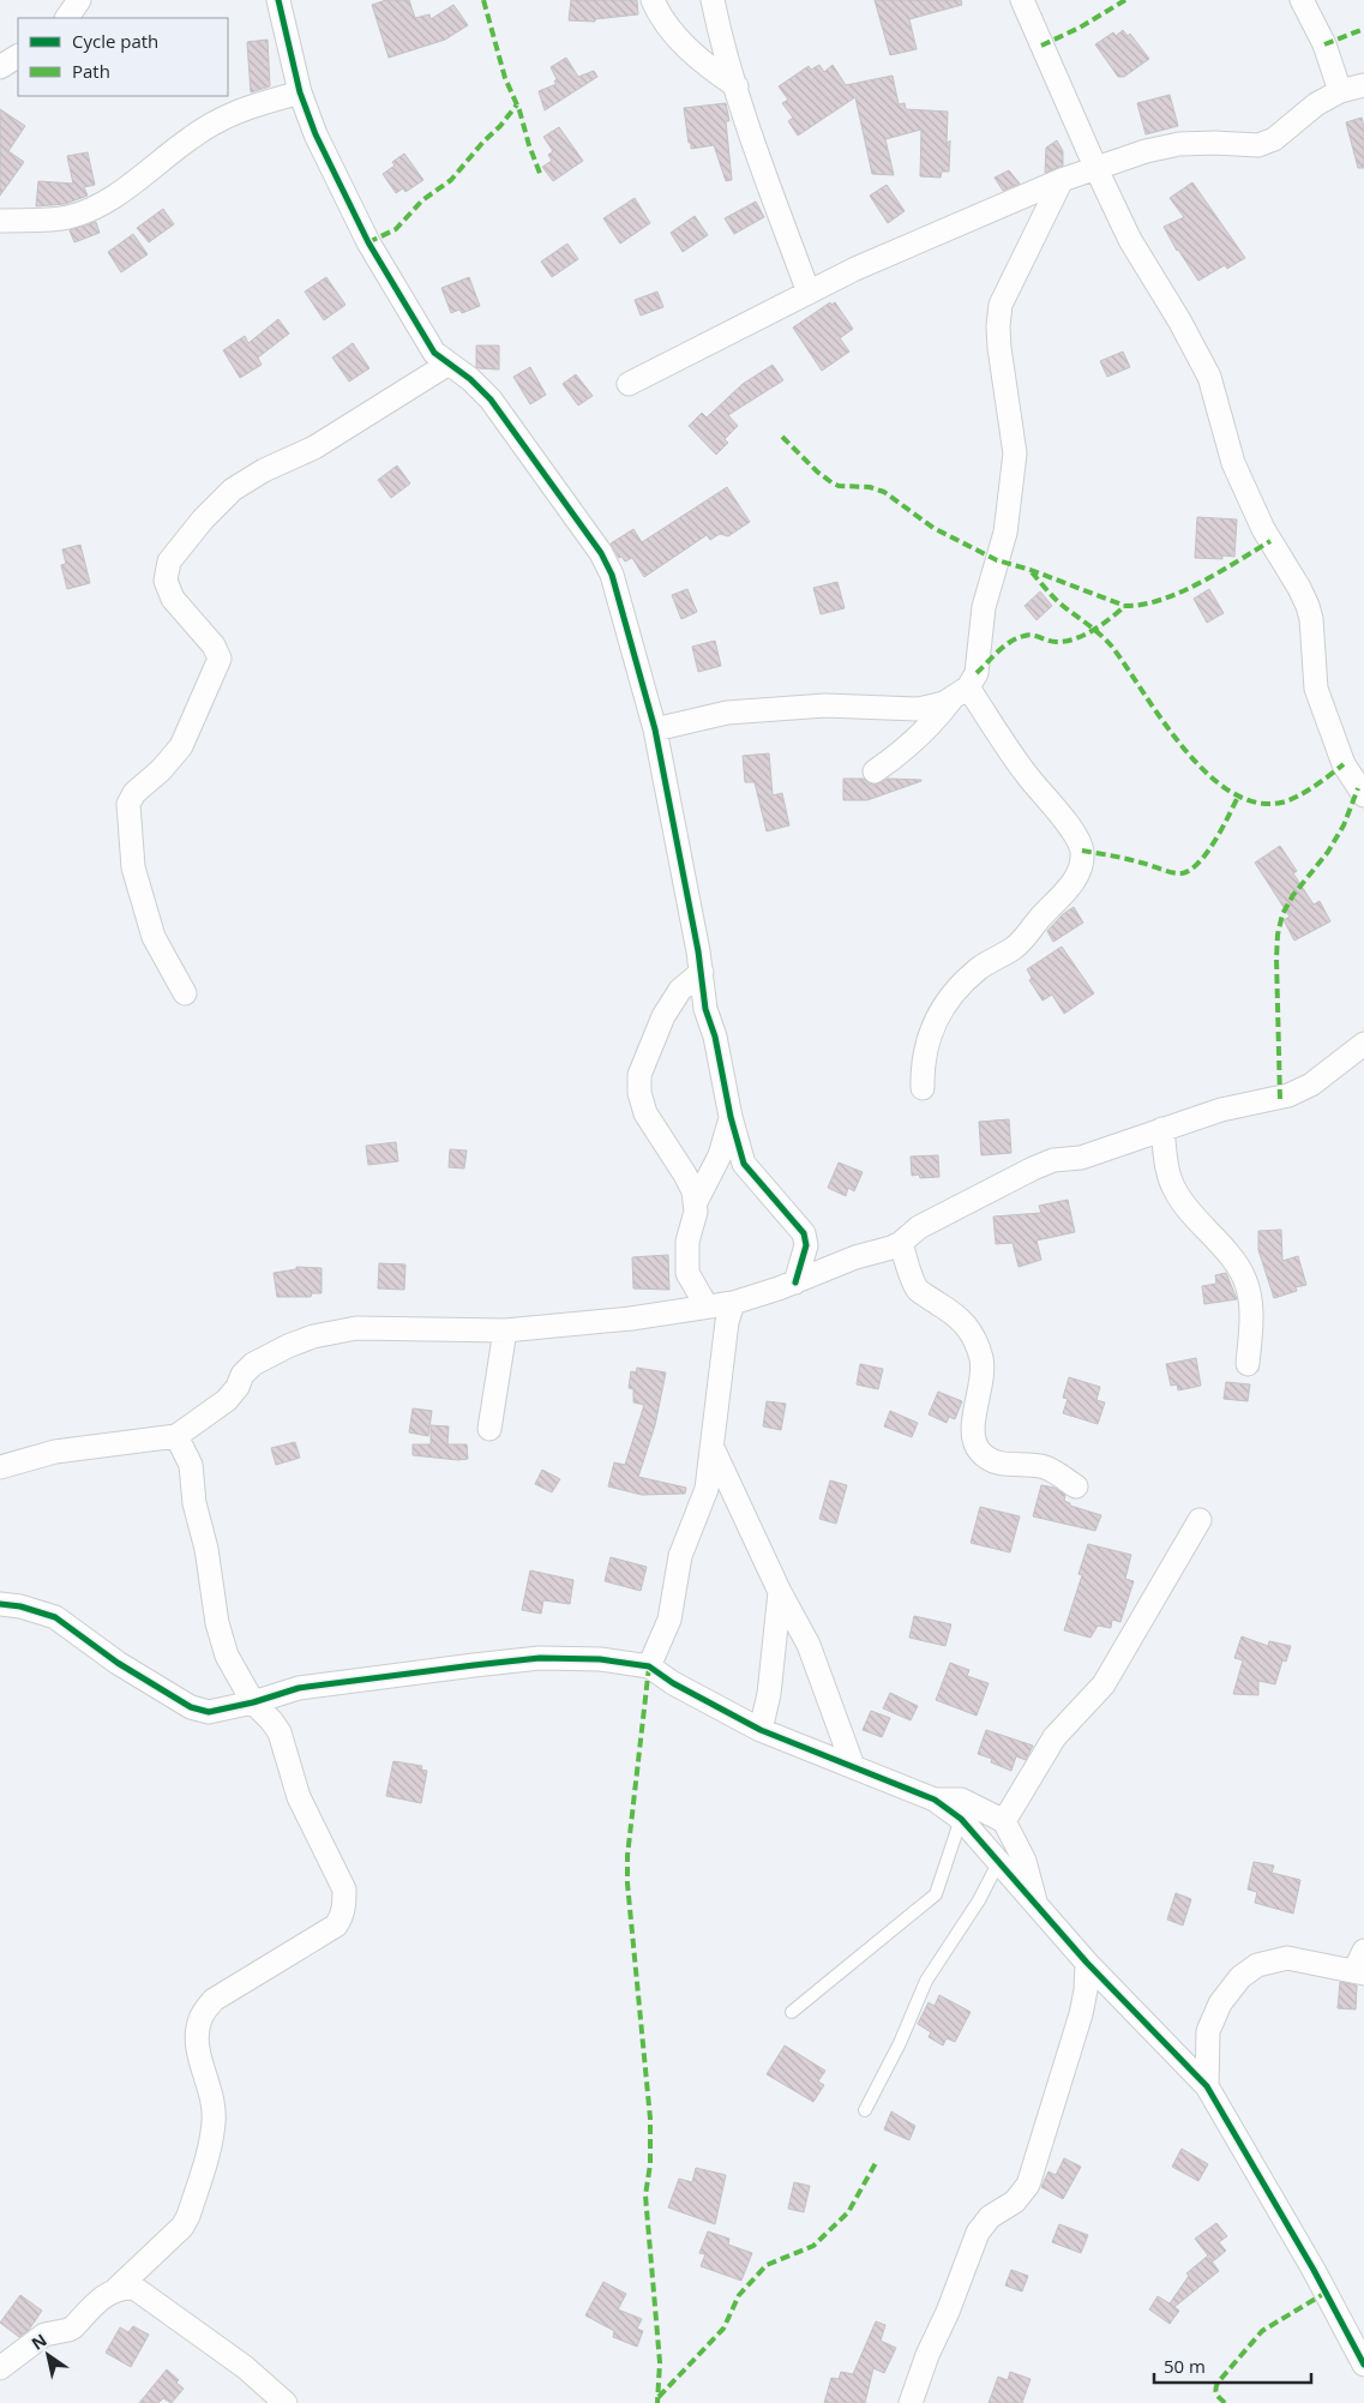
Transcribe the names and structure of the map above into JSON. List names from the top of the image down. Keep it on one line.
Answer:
{"legend":["Cycle path","Path"],"scale_bar":"50 m","north":"top left"}
